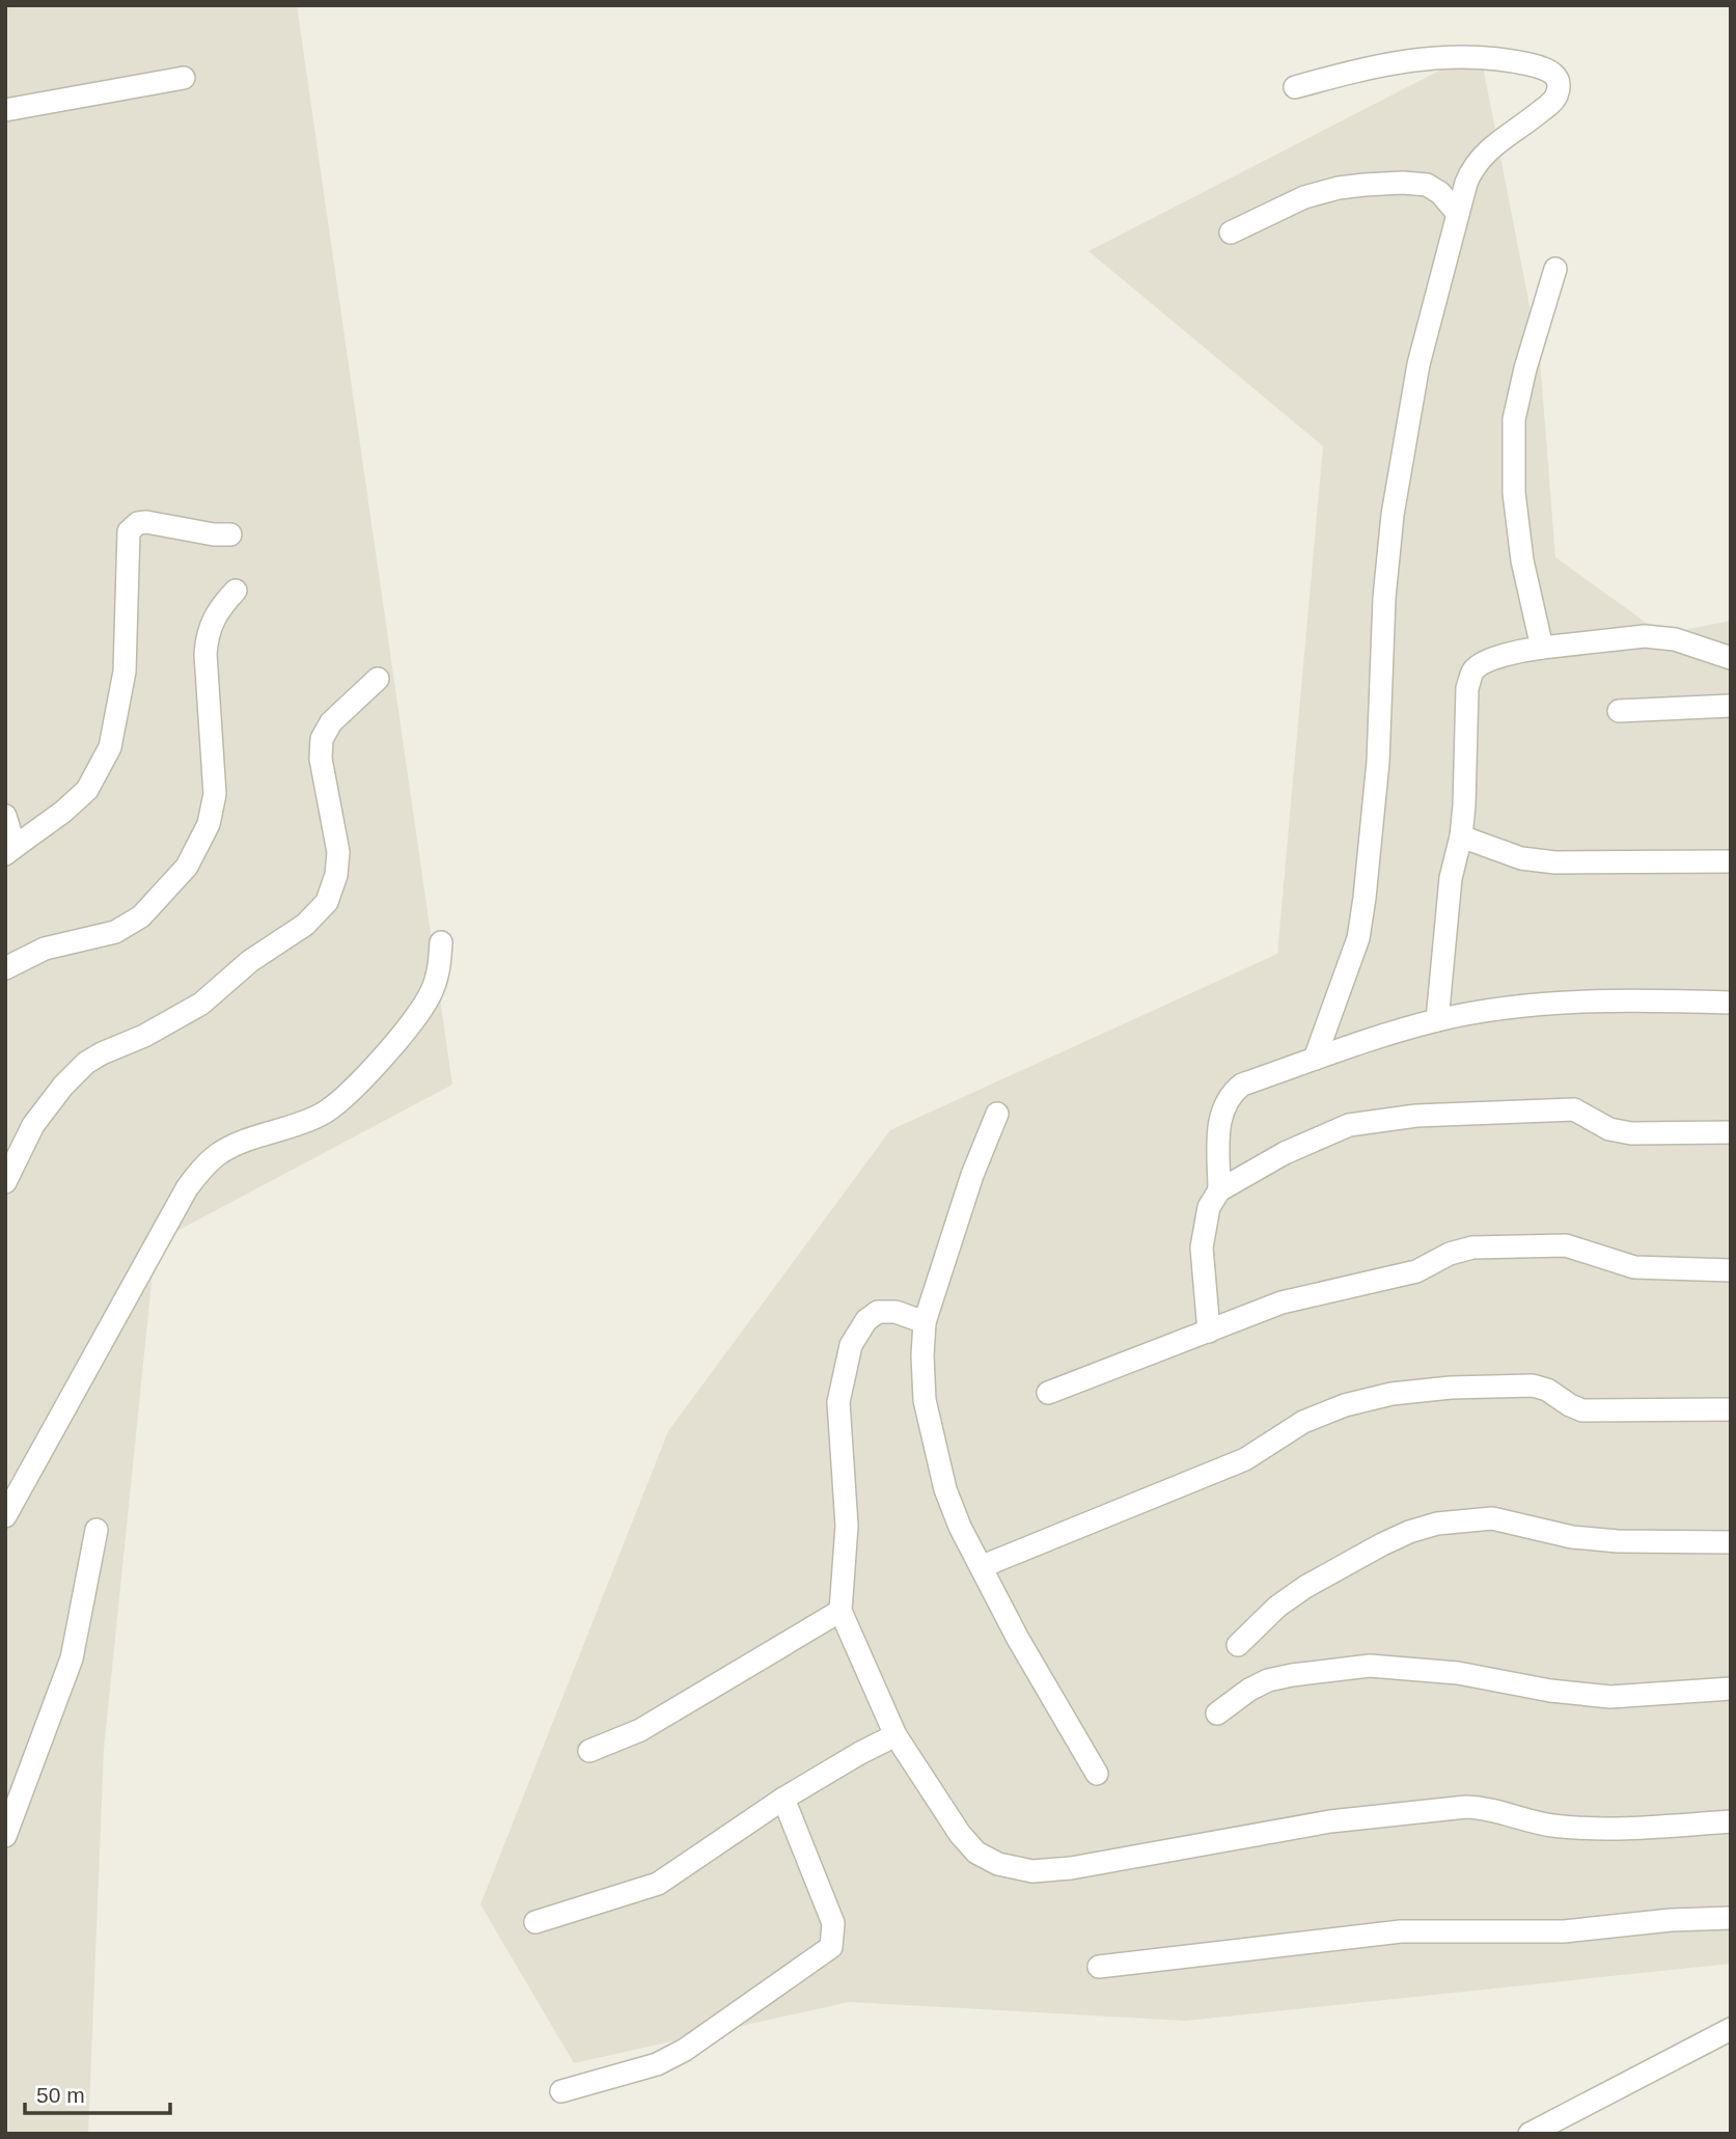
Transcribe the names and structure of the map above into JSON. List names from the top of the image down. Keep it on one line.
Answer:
{"scale_bar":"50 m"}
